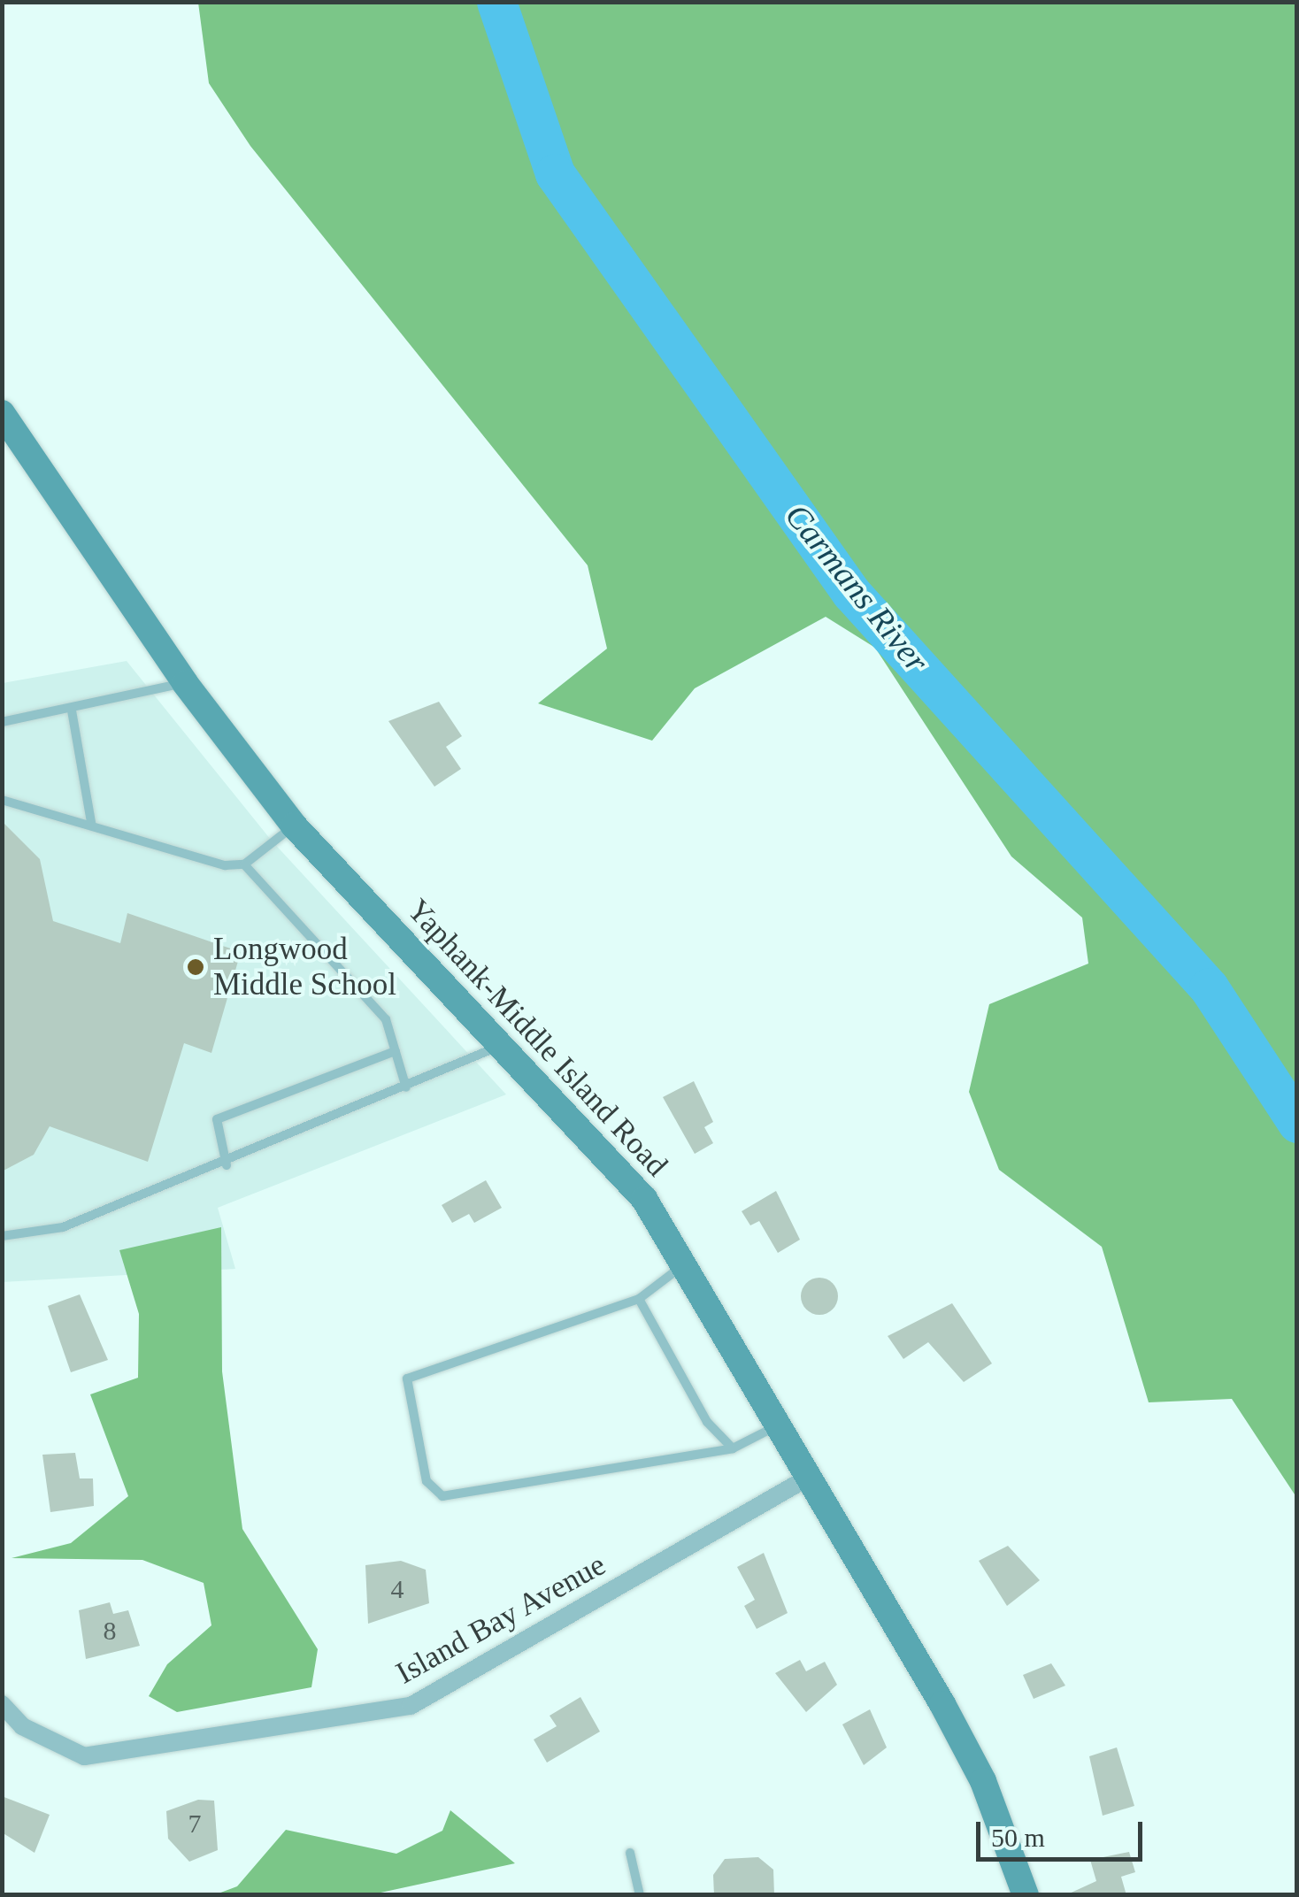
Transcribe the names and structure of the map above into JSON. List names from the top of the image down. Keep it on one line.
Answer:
{"streets":{"main road":["Yaphank-Middle Island Road"],"street":["Island Bay Avenue"]},"crossings":[["Yaphank-Middle Island Road","Island Bay Avenue"]],"water":["Carmans River"],"places":["Longwood Middle School"],"house_numbers":["4","8","7"],"scale_bar":"50 m"}
